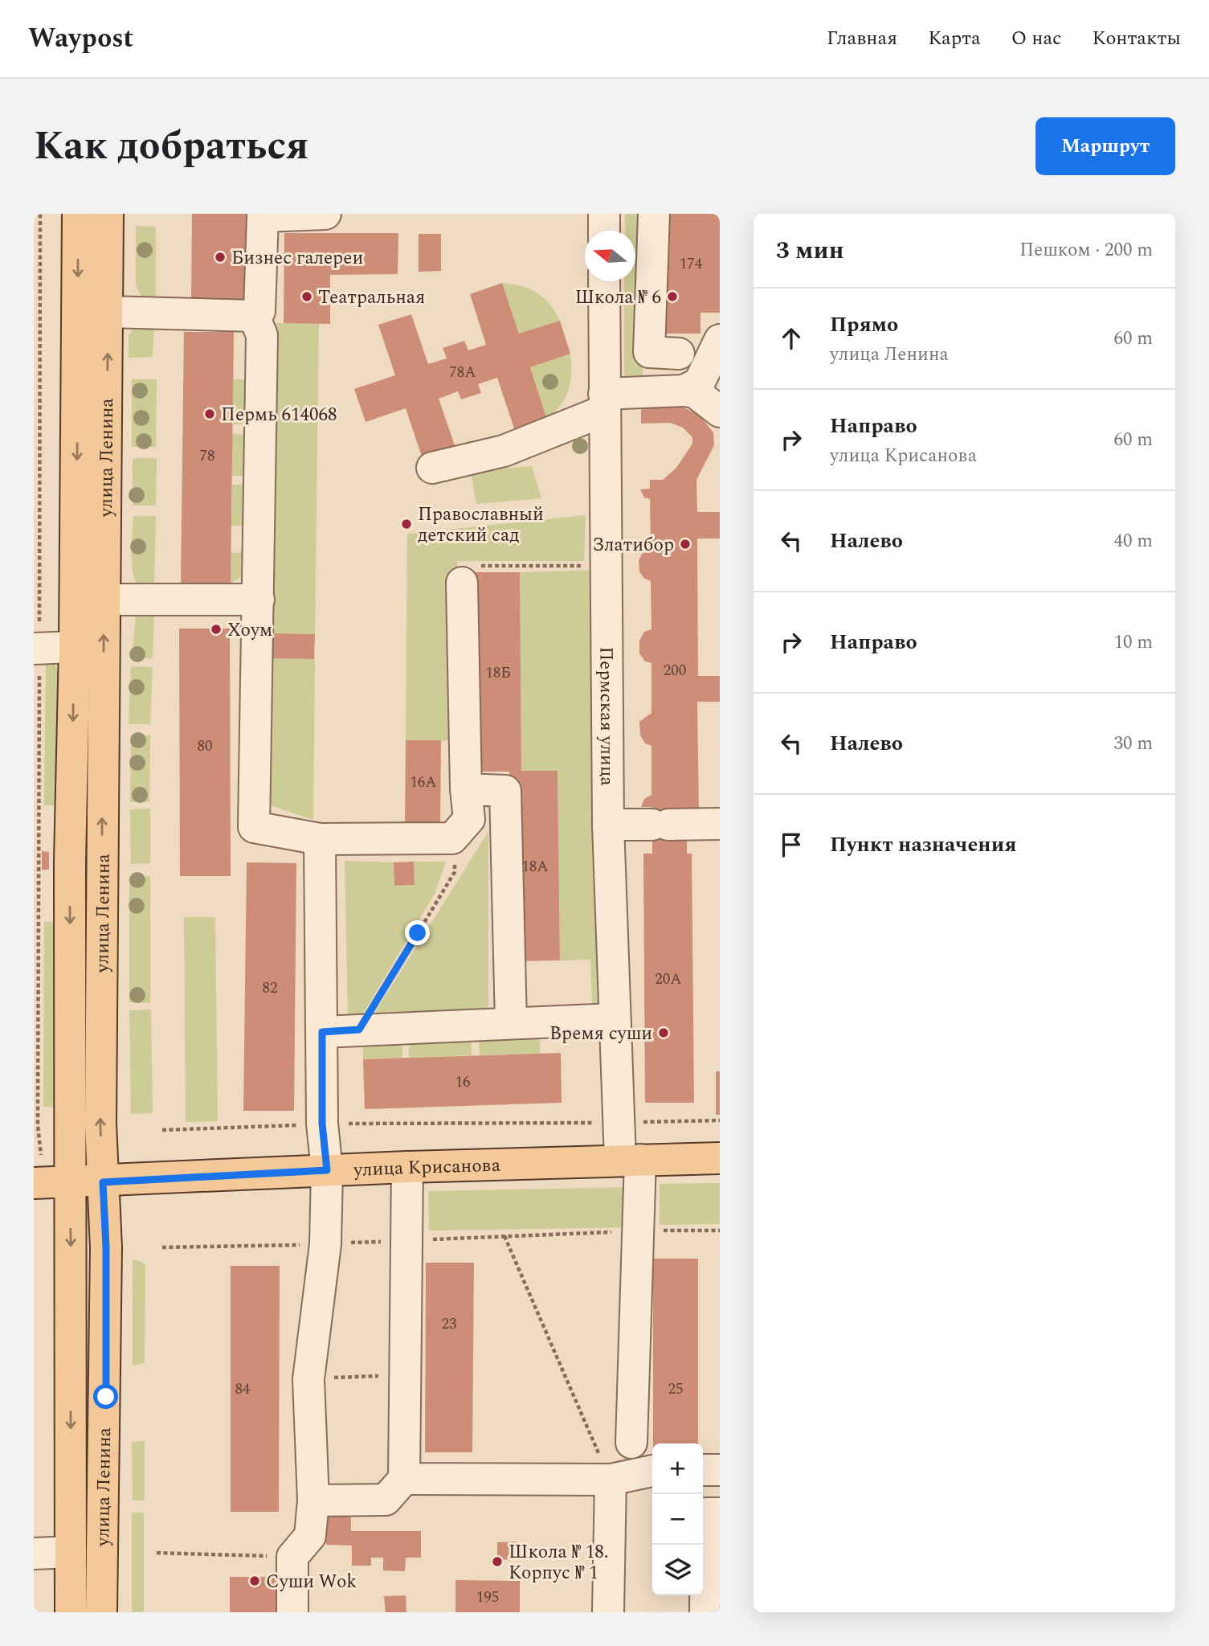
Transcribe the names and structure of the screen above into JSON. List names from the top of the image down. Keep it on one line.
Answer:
{"streets":{"main road":["улица Ленина","улица Крисанова"],"street":["Пермская улица"]},"crossings":[["улица Ленина","улица Крисанова"],["Пермская улица","улица Крисанова"]],"places":["Бизнес галереи","Театральная","Школа № 6","Пермь 614068","Православный детский сад","Златибор","Хоум","Время суши","Школа № 18. Корпус № 1","Суши Wok"],"house_numbers":["174","78А","78","200","18Б","80","16А","18А","20А","82","16","23","84","25","195"],"north":"left","page":{"header":"Waypost","nav":["Главная","Карта","О нас","Контакты"],"title":"Как добраться","buttons":"Маршрут","heading":["3 мин","Пешком · 200 m"],"list":[["Прямо","улица Ленина","60 m"],["Направо","улица Крисанова","60 m"],["Налево","40 m"],["Направо","10 m"],["Налево","30 m"],"Пункт назначения"],"map_buttons":["+","−"]}}
